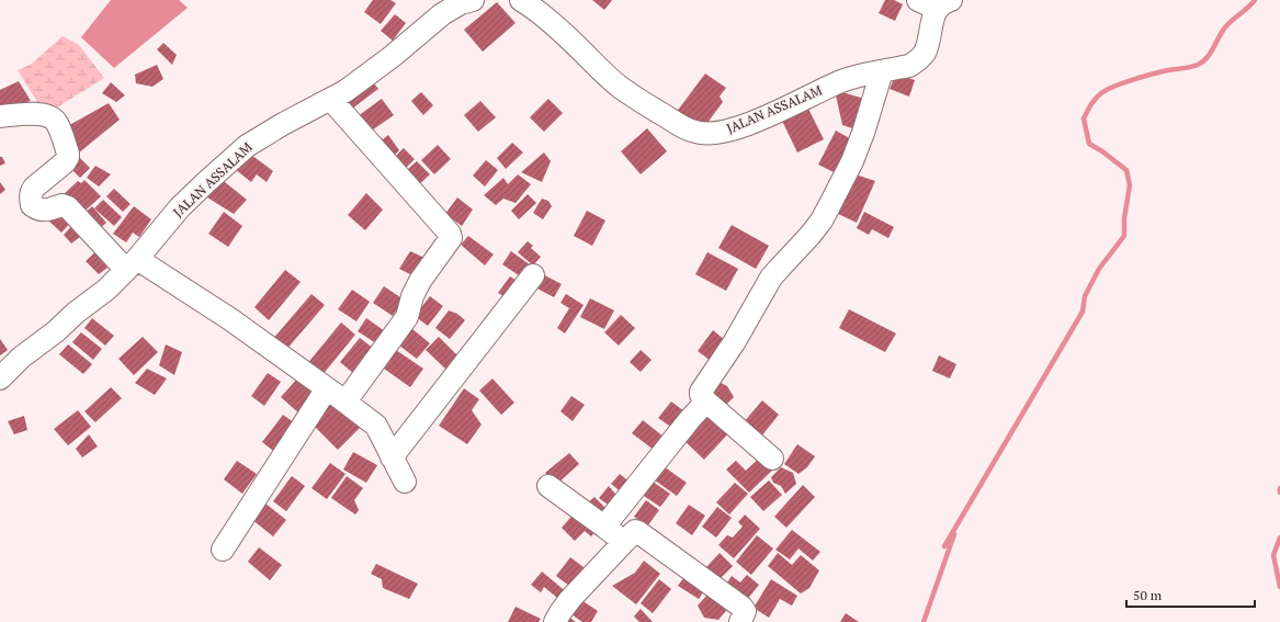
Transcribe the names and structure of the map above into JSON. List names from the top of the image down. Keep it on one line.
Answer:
{"streets":{"street":["JALAN ASSALAM"]},"scale_bar":"50 m"}
